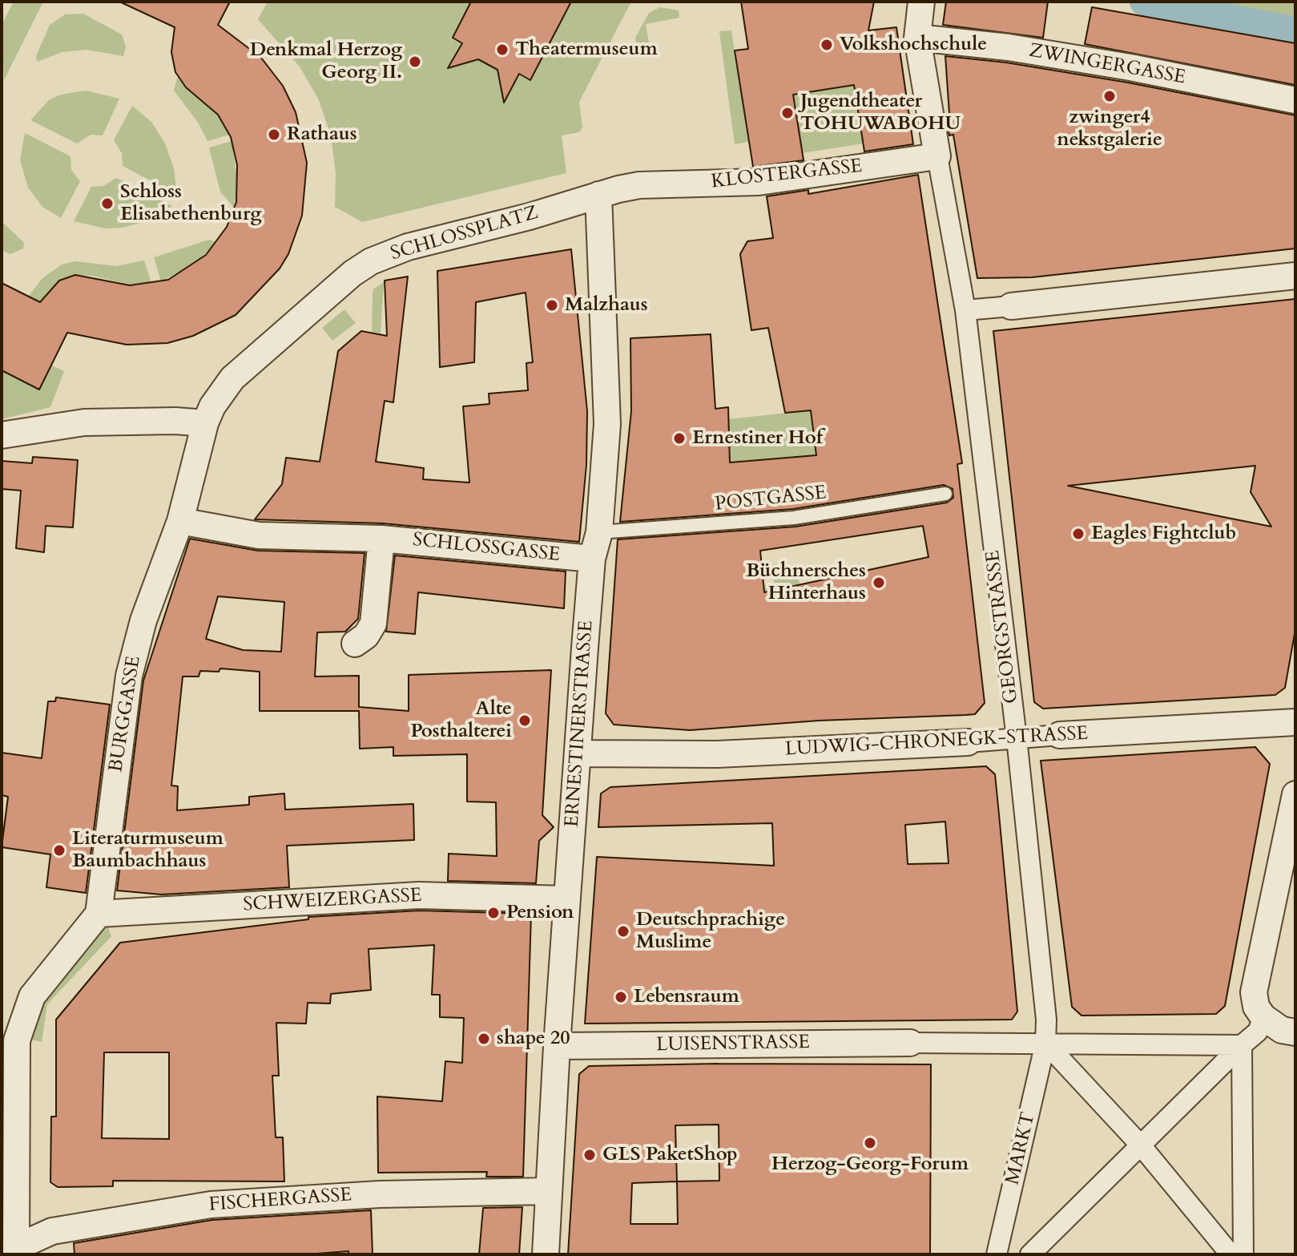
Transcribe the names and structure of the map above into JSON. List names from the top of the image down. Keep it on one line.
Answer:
{"streets":{"street":["ZWINGERGASSE","KLOSTERGASSE","SCHLOSSPLATZ","SCHLOSSGASSE","GEORGSTRASSE","BURGGASSE","ERNESTINERSTRASSE","LUDWIG-CHRONEGK-STRASSE","SCHWEIZERGASSE","LUISENSTRASSE","MARKT","FISCHERGASSE"],"lane":["POSTGASSE"]},"crossings":[["ZWINGERGASSE","GEORGSTRASSE"],["KLOSTERGASSE","SCHLOSSPLATZ"],["KLOSTERGASSE","GEORGSTRASSE"],["KLOSTERGASSE","ERNESTINERSTRASSE"],["SCHLOSSPLATZ","SCHLOSSGASSE"],["SCHLOSSPLATZ","BURGGASSE"],["SCHLOSSPLATZ","ERNESTINERSTRASSE"],["POSTGASSE","ERNESTINERSTRASSE"],["SCHLOSSGASSE","BURGGASSE"],["SCHLOSSGASSE","ERNESTINERSTRASSE"],["GEORGSTRASSE","LUDWIG-CHRONEGK-STRASSE"],["GEORGSTRASSE","MARKT"],["BURGGASSE","SCHWEIZERGASSE"],["ERNESTINERSTRASSE","LUDWIG-CHRONEGK-STRASSE"],["ERNESTINERSTRASSE","SCHWEIZERGASSE"],["ERNESTINERSTRASSE","LUISENSTRASSE"],["ERNESTINERSTRASSE","FISCHERGASSE"]],"places":["Volkshochschule","Theatermuseum","Denkmal Herzog Georg II.","zwinger4 nekstgalerie","Jugendtheater TOHUWABOHU","Rathaus","Schloss Elisabethenburg","Malzhaus","Ernestiner Hof","Eagles Fightclub","Büchnersches Hinterhaus","Alte Posthalterei","Literaturmuseum Baumbachhaus","Pension","Deutschprachige Muslime","Lebensraum","shape 20","Herzog-Georg-Forum","GLS PaketShop"]}
